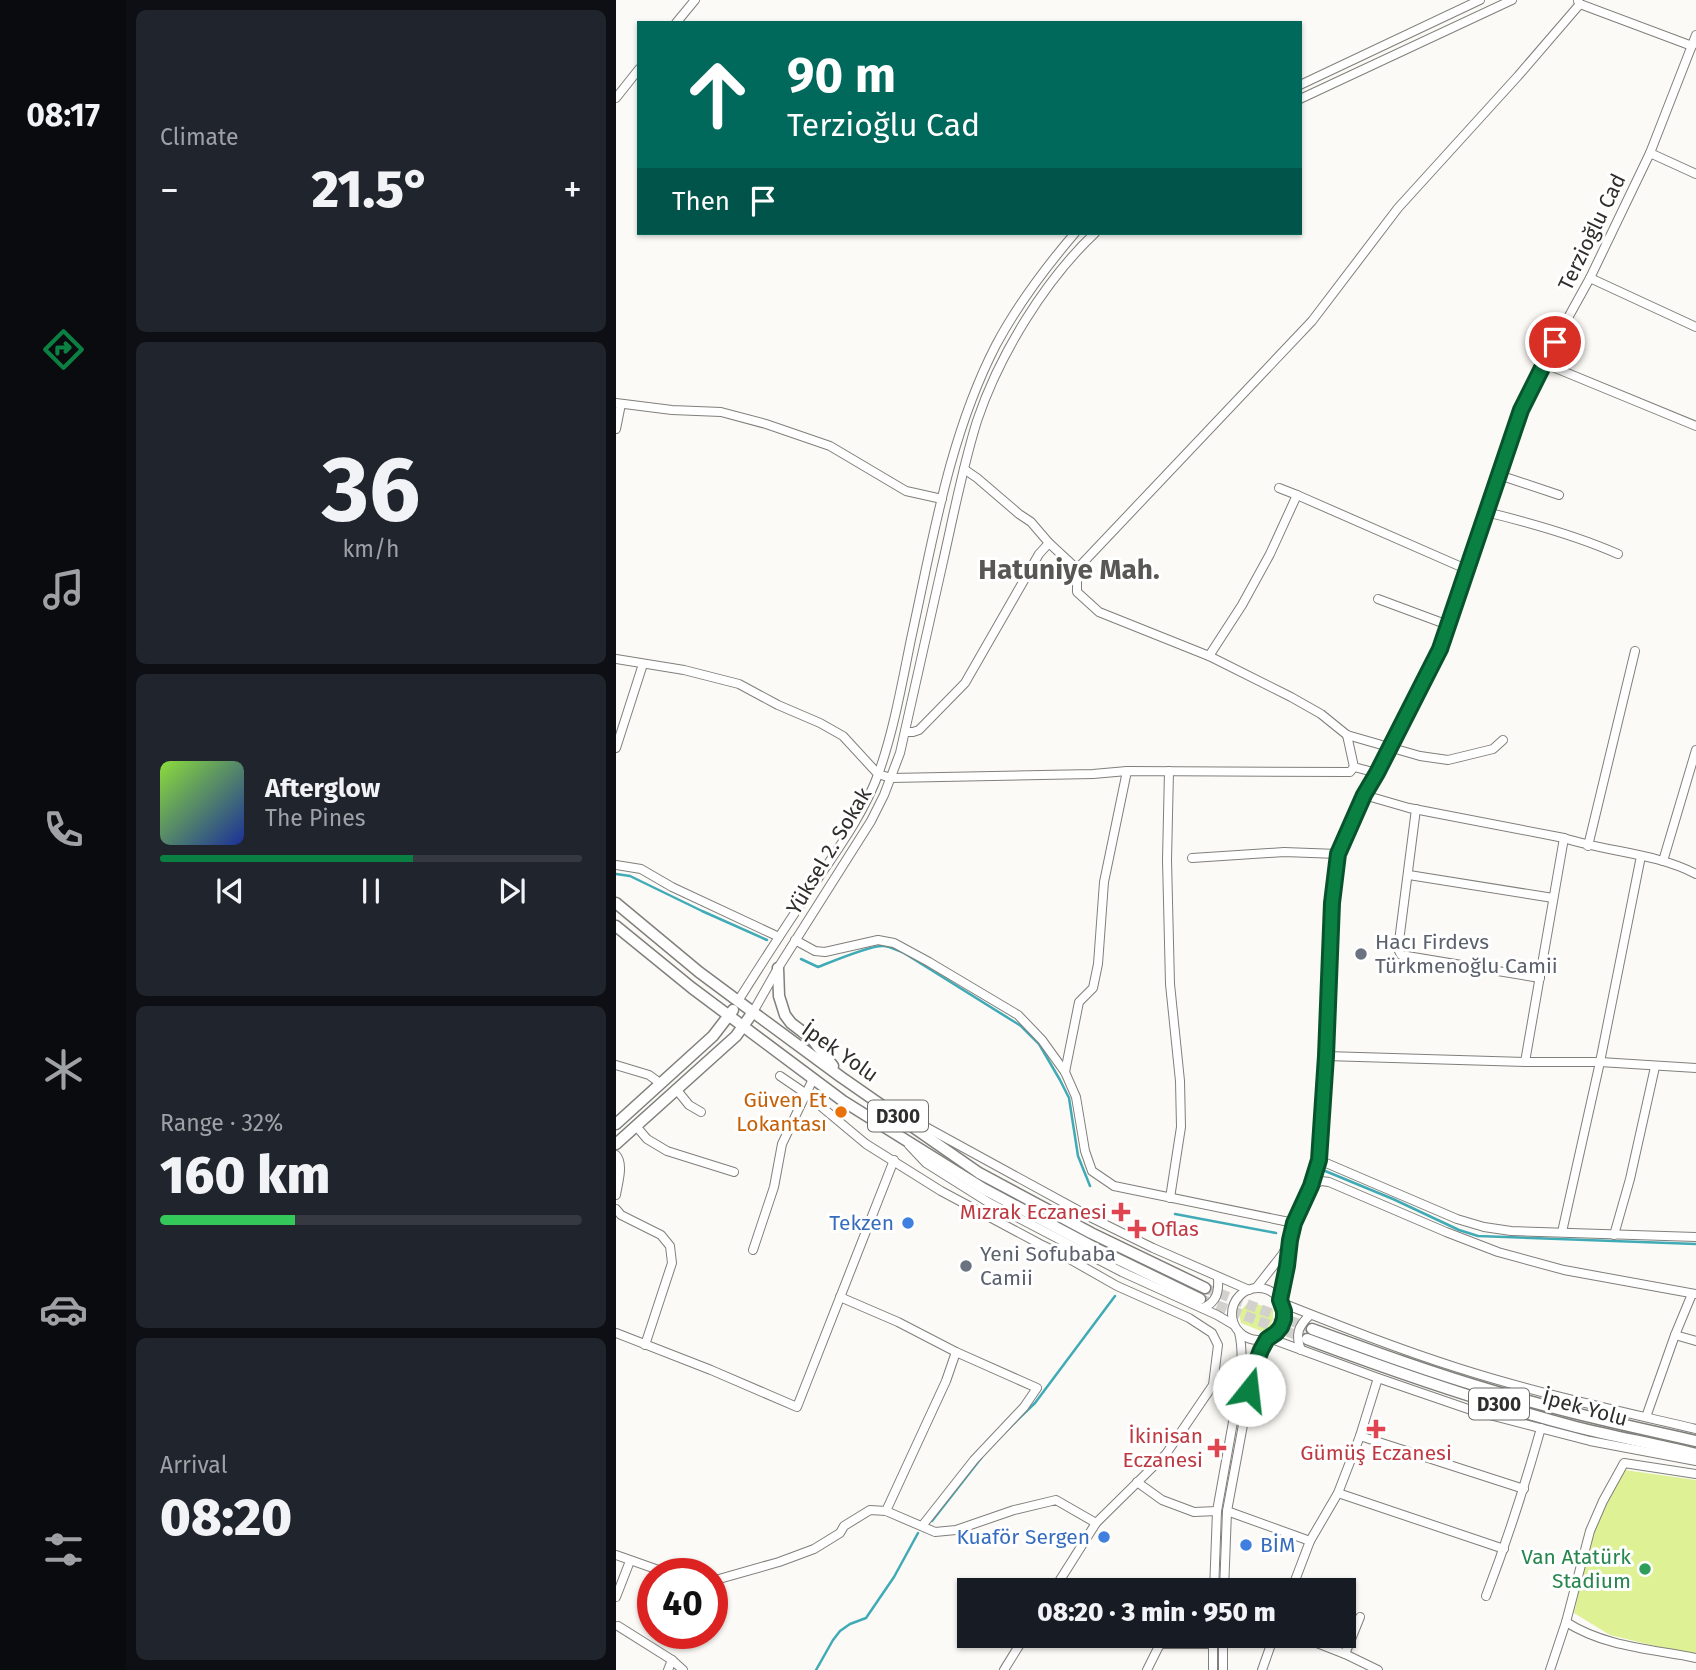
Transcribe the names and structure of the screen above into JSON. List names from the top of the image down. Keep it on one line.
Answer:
{"streets":{"highway":["İpek Yolu","D300"],"street":["Terzioğlu Cad","Yüksel 2. Sokak"]},"crossings":[["Yüksel 2. Sokak","İpek Yolu"]],"districts":["Hatuniye Mah."],"places":{"other":["Hacı Firdevs Türkmenoğlu Camii","Güven Et Lokantası","Tekzen","Yeni Sofubaba Camii","Kuaför Sergen","BİM","Van Atatürk Stadium"],"health":["Mızrak Eczanesi","Oflas","Gümüş Eczanesi","İkinisan Eczanesi"]},"page":{"tabs":"08:17","tile":["Climate",["36","km/h"],["Range · 32%","160 km"],["Arrival","08:20"]],"turn":["90 m","Terzioğlu Cad"],"heat":["−","21.5°","+"],"then":"Then","song":["Afterglow","The Pines"],"limit":"40","trip":"08:20 · 3 min · 950 m"}}
